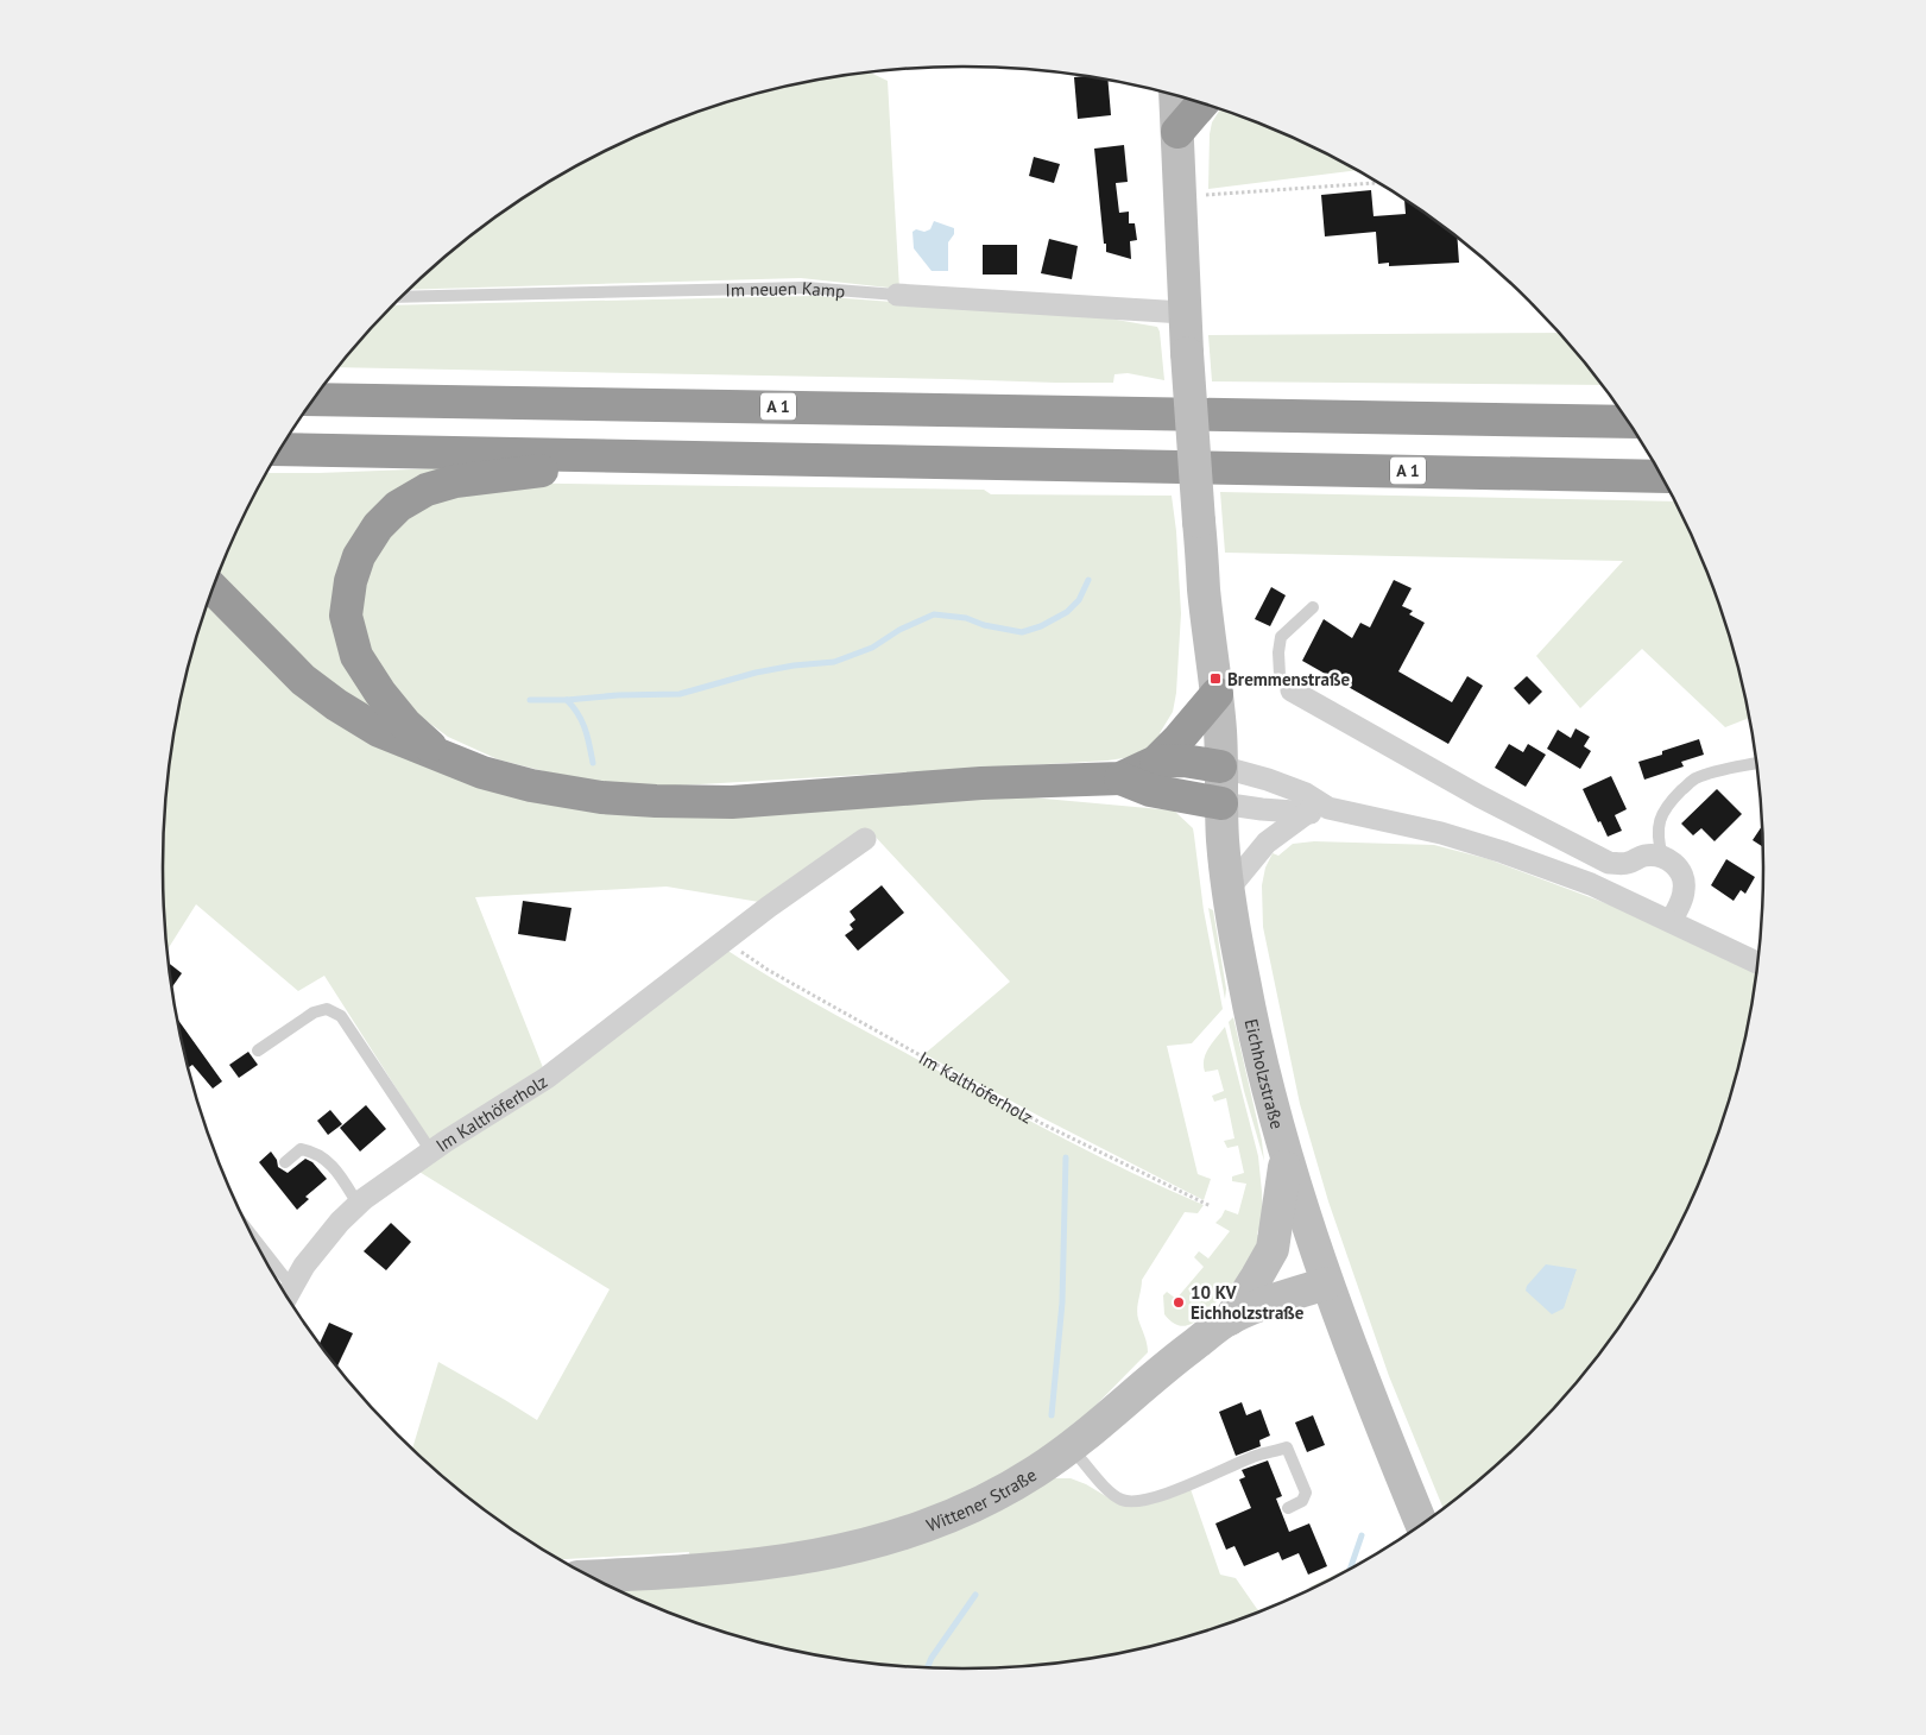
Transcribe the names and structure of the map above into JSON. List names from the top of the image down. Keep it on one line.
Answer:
{"streets":{"highway":["A 1"],"main road":["Eichholzstraße","Wittener Straße"],"street":["Im neuen Kamp","Im Kalthöferholz"]},"crossings":[["Im neuen Kamp","Eichholzstraße"],["Eichholzstraße","Wittener Straße"]],"places":{"transit":["Bremmenstraße"],"other":["10 KV Eichholzstraße"]}}
